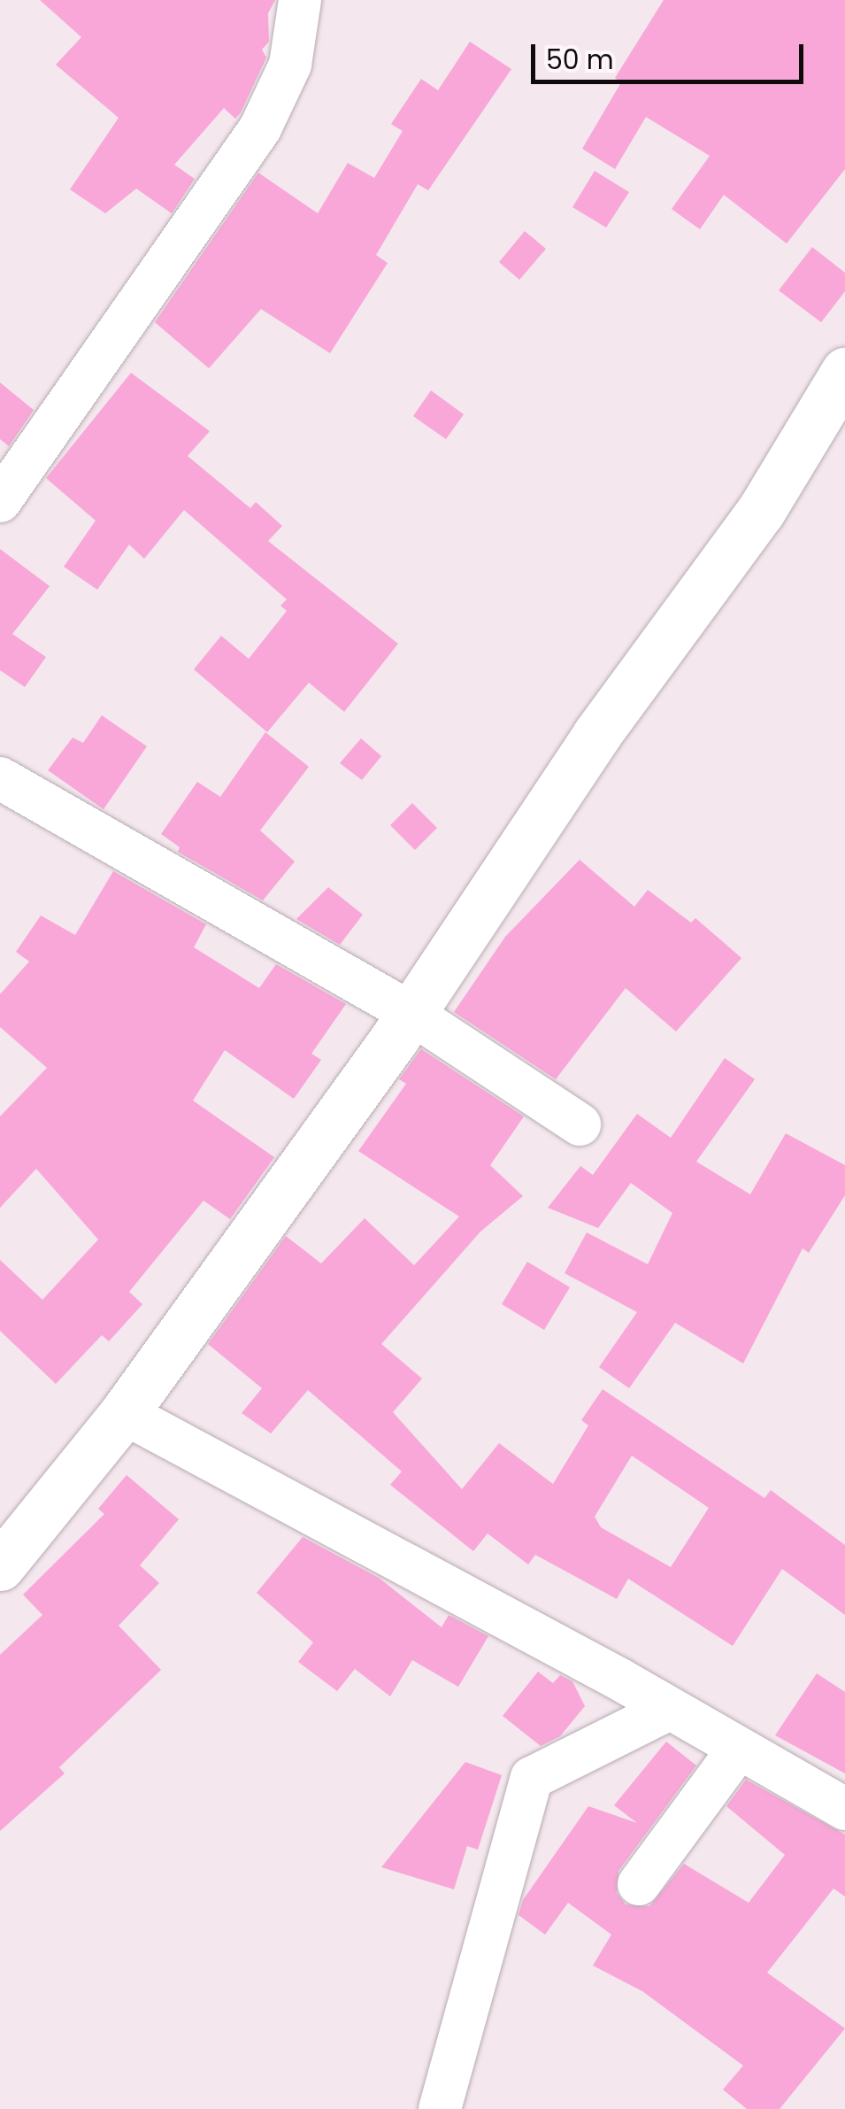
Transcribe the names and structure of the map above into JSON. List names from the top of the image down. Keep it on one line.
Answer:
{"scale_bar":"50 m"}
